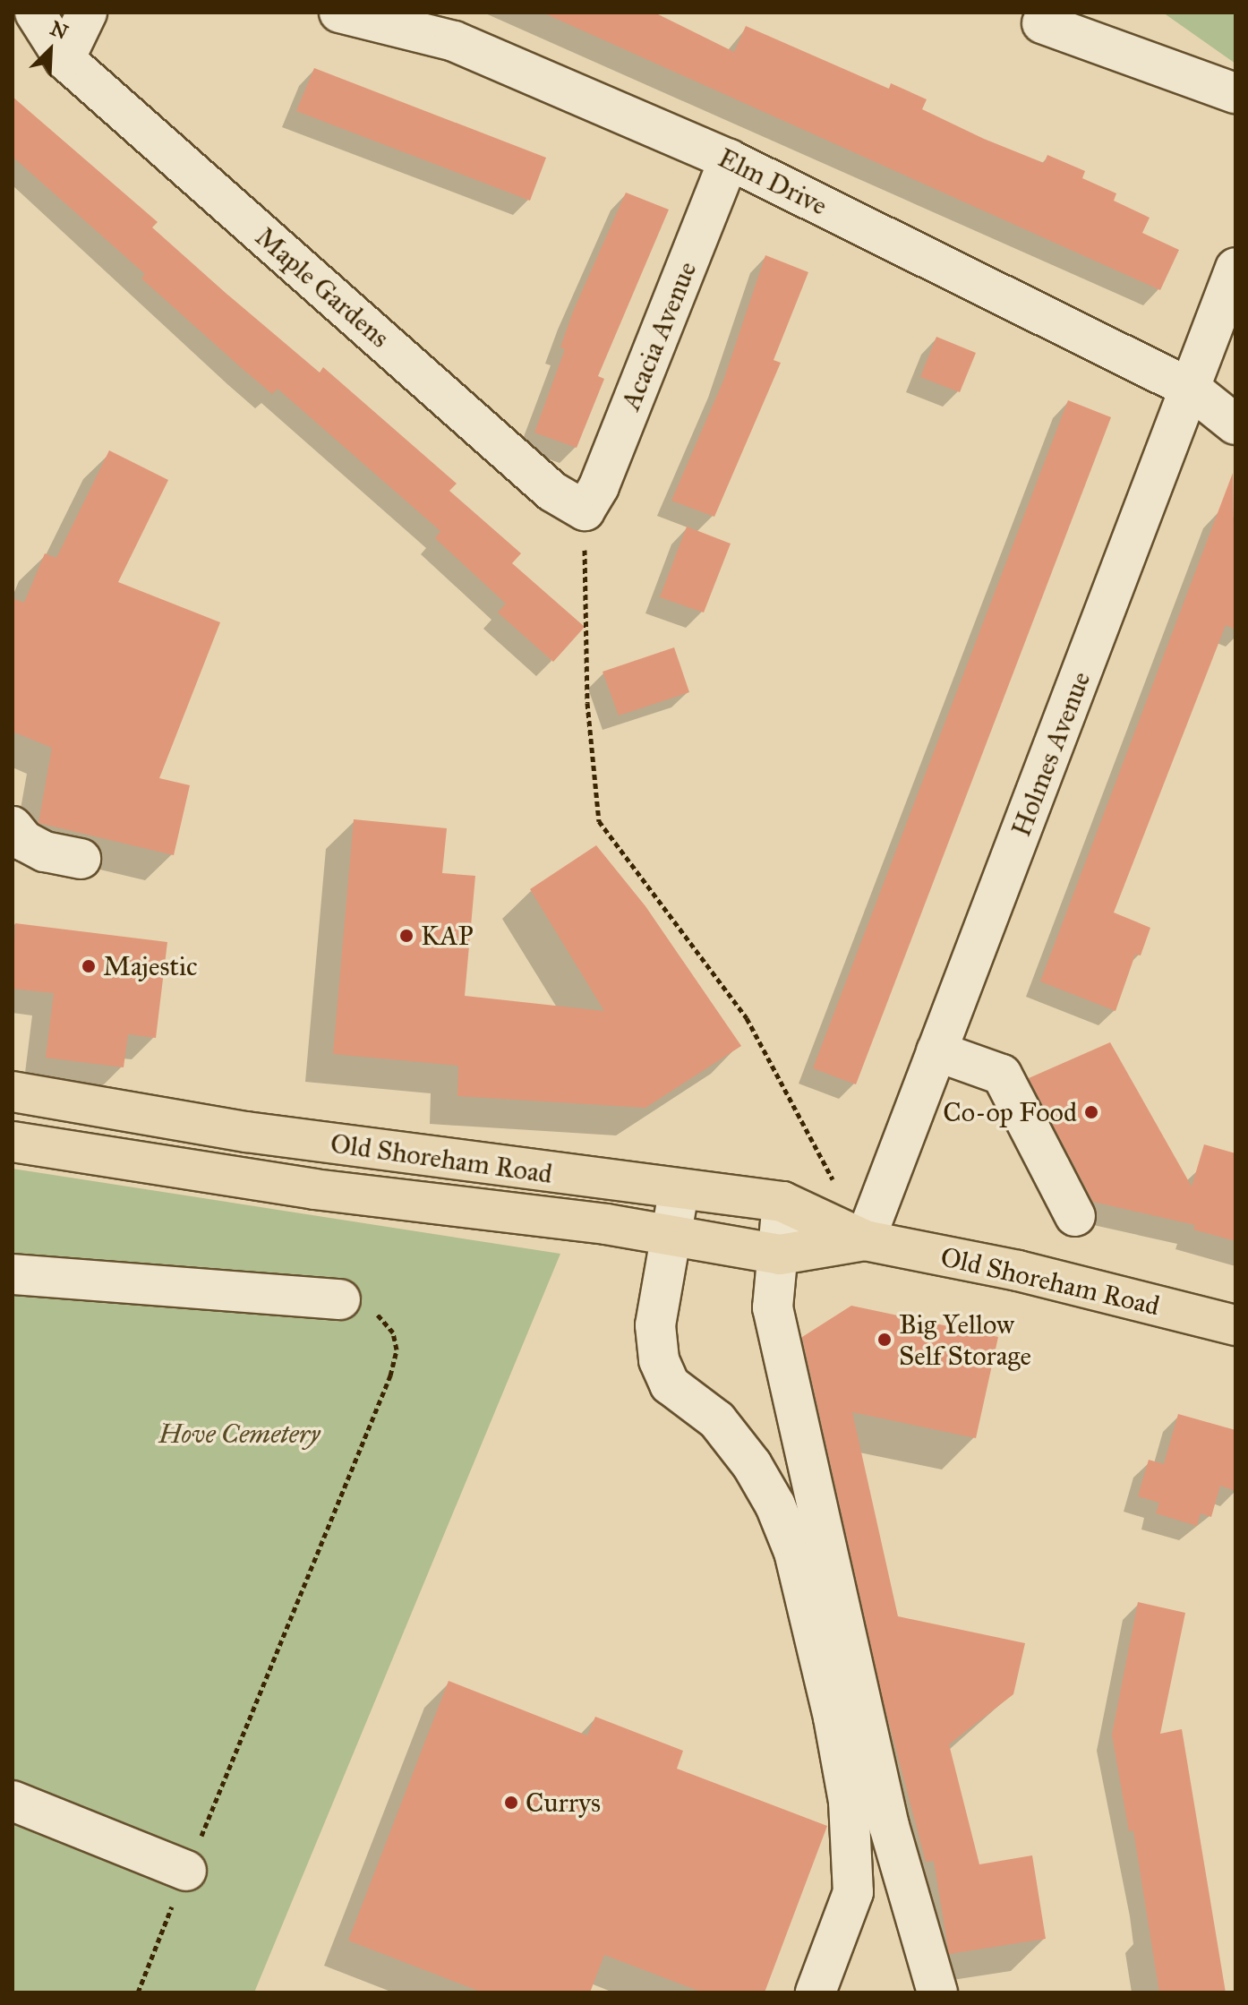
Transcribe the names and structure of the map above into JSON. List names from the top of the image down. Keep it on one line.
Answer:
{"streets":{"main road":["Old Shoreham Road"],"street":["Elm Drive","Maple Gardens","Acacia Avenue","Holmes Avenue"]},"crossings":[["Elm Drive","Acacia Avenue"],["Elm Drive","Holmes Avenue"],["Maple Gardens","Acacia Avenue"],["Holmes Avenue","Old Shoreham Road"]],"parks":["Hove Cemetery"],"places":["KAP","Majestic","Co-op Food","Big Yellow Self Storage","Currys"],"north":"top right"}
